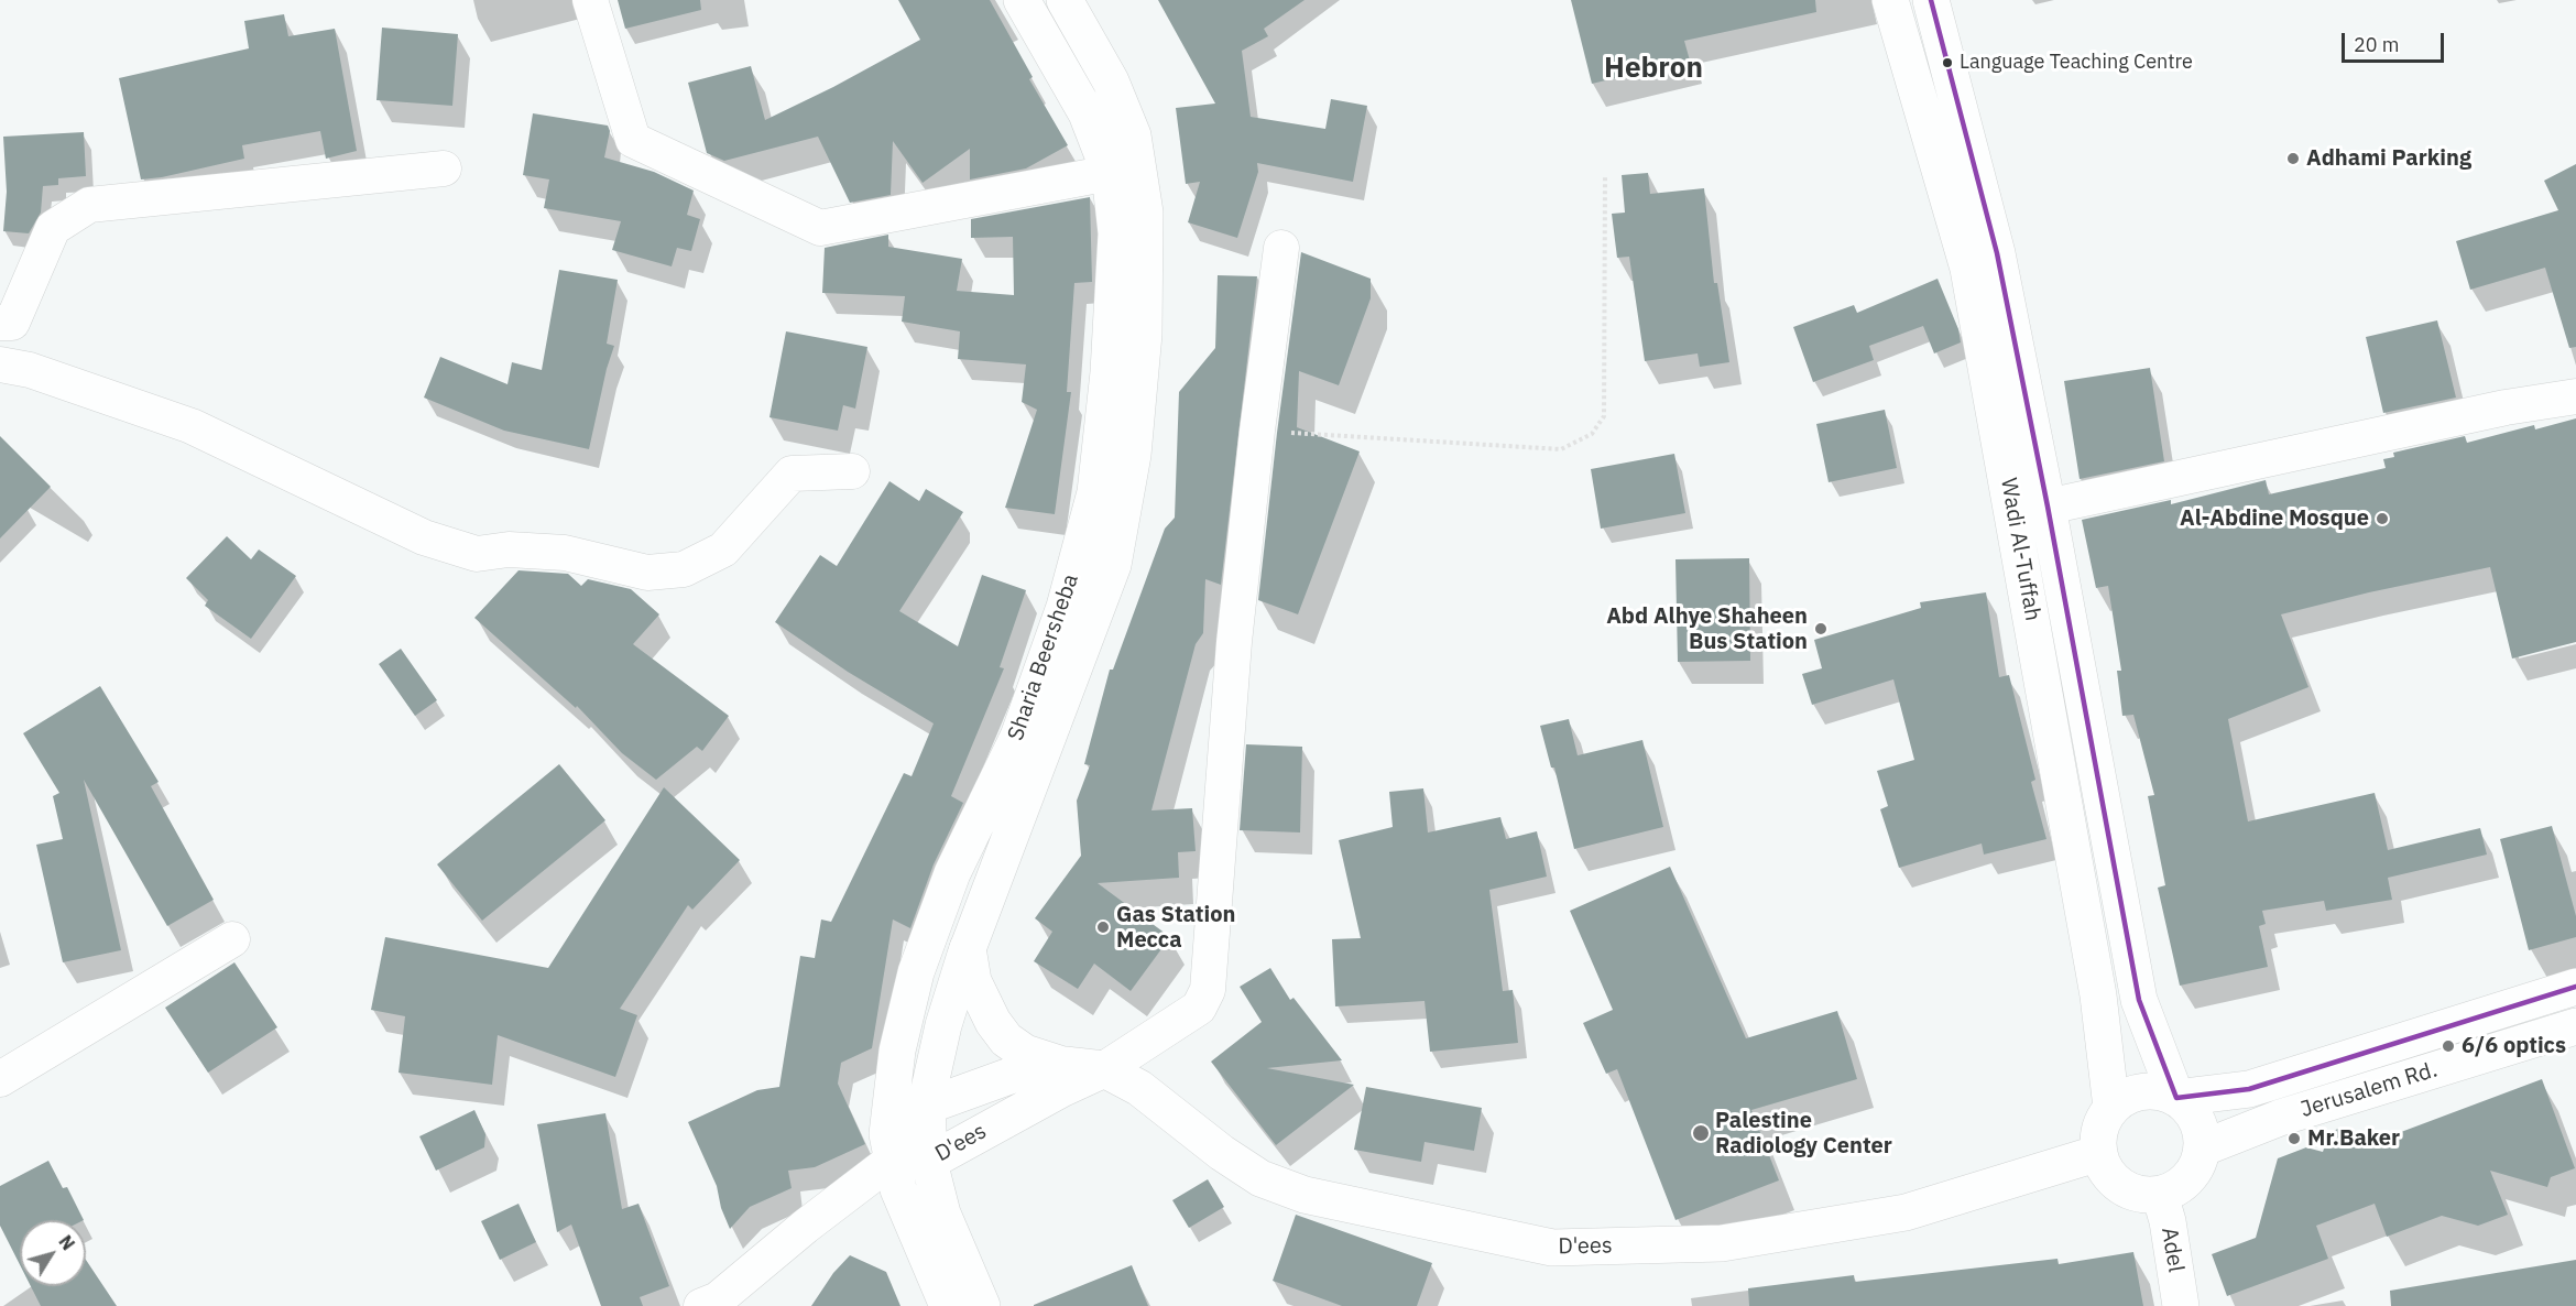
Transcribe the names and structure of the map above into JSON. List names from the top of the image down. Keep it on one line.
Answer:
{"streets":{"street":["Wadi Al-Tuffah","Sharia Beersheba","Jerusalem Rd.","D'ees","Adel"]},"crossings":[["Wadi Al-Tuffah","Jerusalem Rd."],["Wadi Al-Tuffah","D'ees"],["Wadi Al-Tuffah","Adel"],["Sharia Beersheba","D'ees"],["Jerusalem Rd.","D'ees"],["Jerusalem Rd.","Adel"],["D'ees","Adel"]],"districts":["Hebron"],"places":["Language Teaching Centre","Adhami Parking","Al-Abdine Mosque","Abd Alhye Shaheen Bus Station","Gas Station Mecca","6/6 optics","Palestine Radiology Center","Mr.Baker"],"scale_bar":"20 m","north":"top right"}
